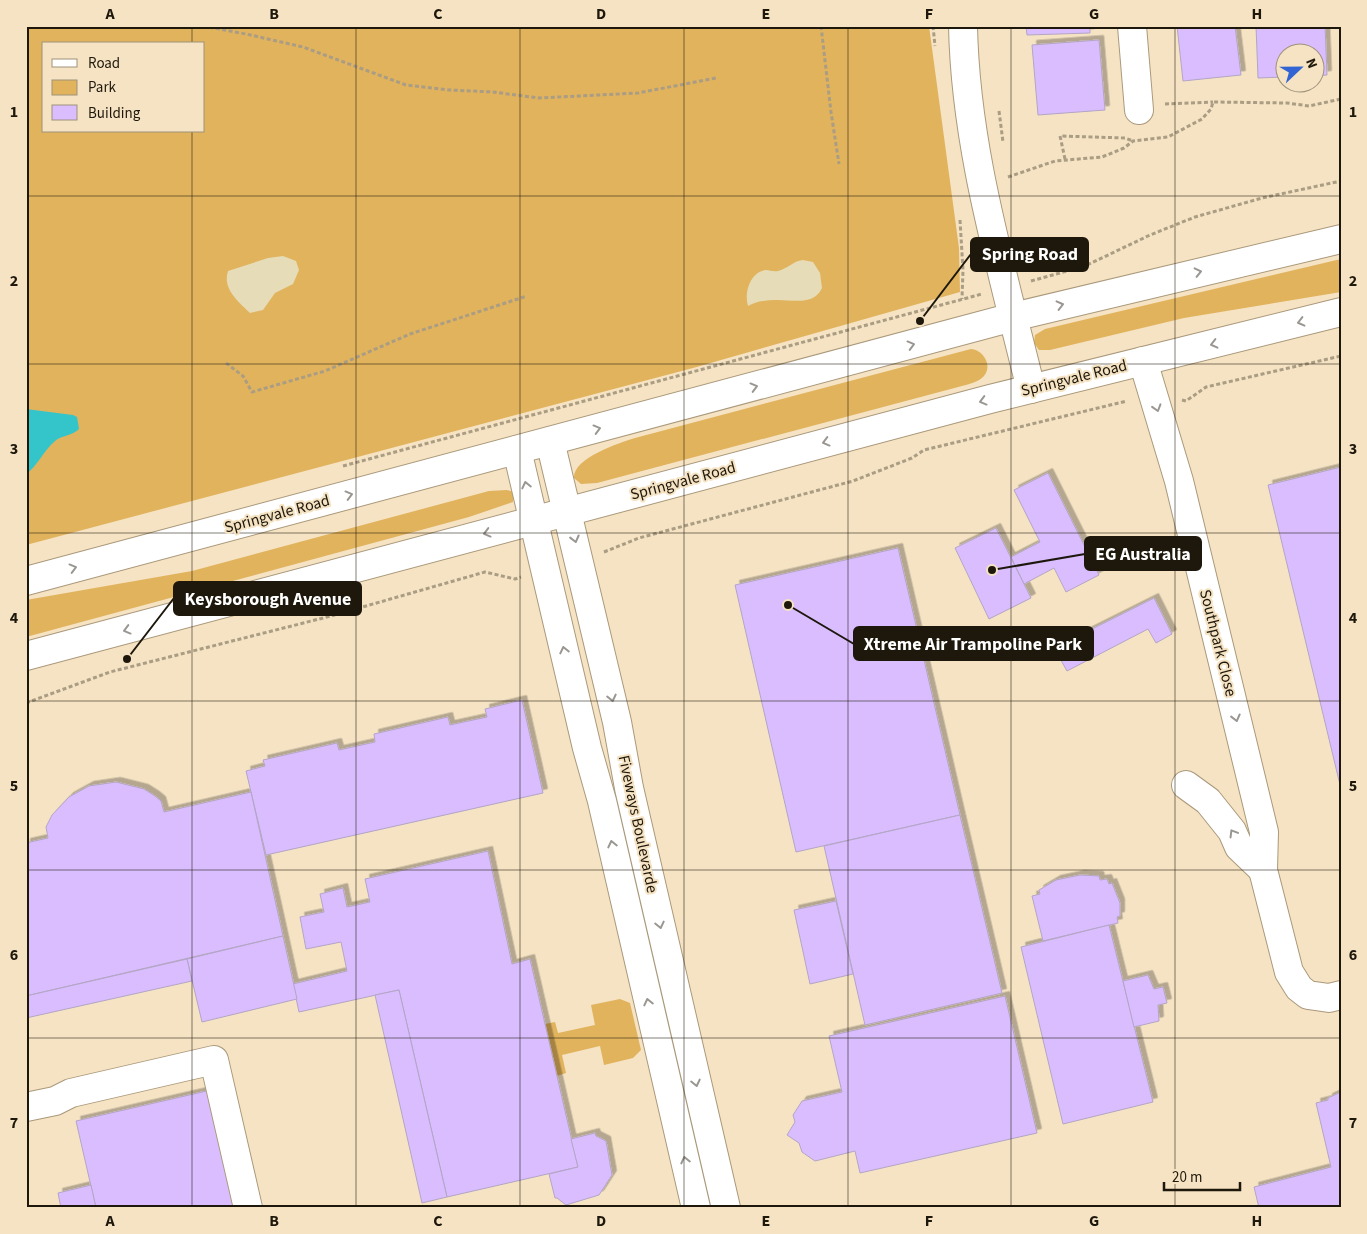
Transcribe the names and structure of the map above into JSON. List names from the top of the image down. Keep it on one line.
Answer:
{"streets":{"main road":["Springvale Road","Southpark Close","Fiveways Boulevarde"]},"crossings":[["Springvale Road","Southpark Close"],["Springvale Road","Fiveways Boulevarde"]],"one_way":["Southpark Close"],"places":["Spring Road","EG Australia","Xtreme Air Trampoline Park","Keysborough Avenue"],"legend":["Road","Park","Building"],"scale_bar":"20 m","north":"right","grid":{"columns":["A","B","C","D","E","F","G","H"],"rows":["1","2","3","4","5","6","7"]}}
